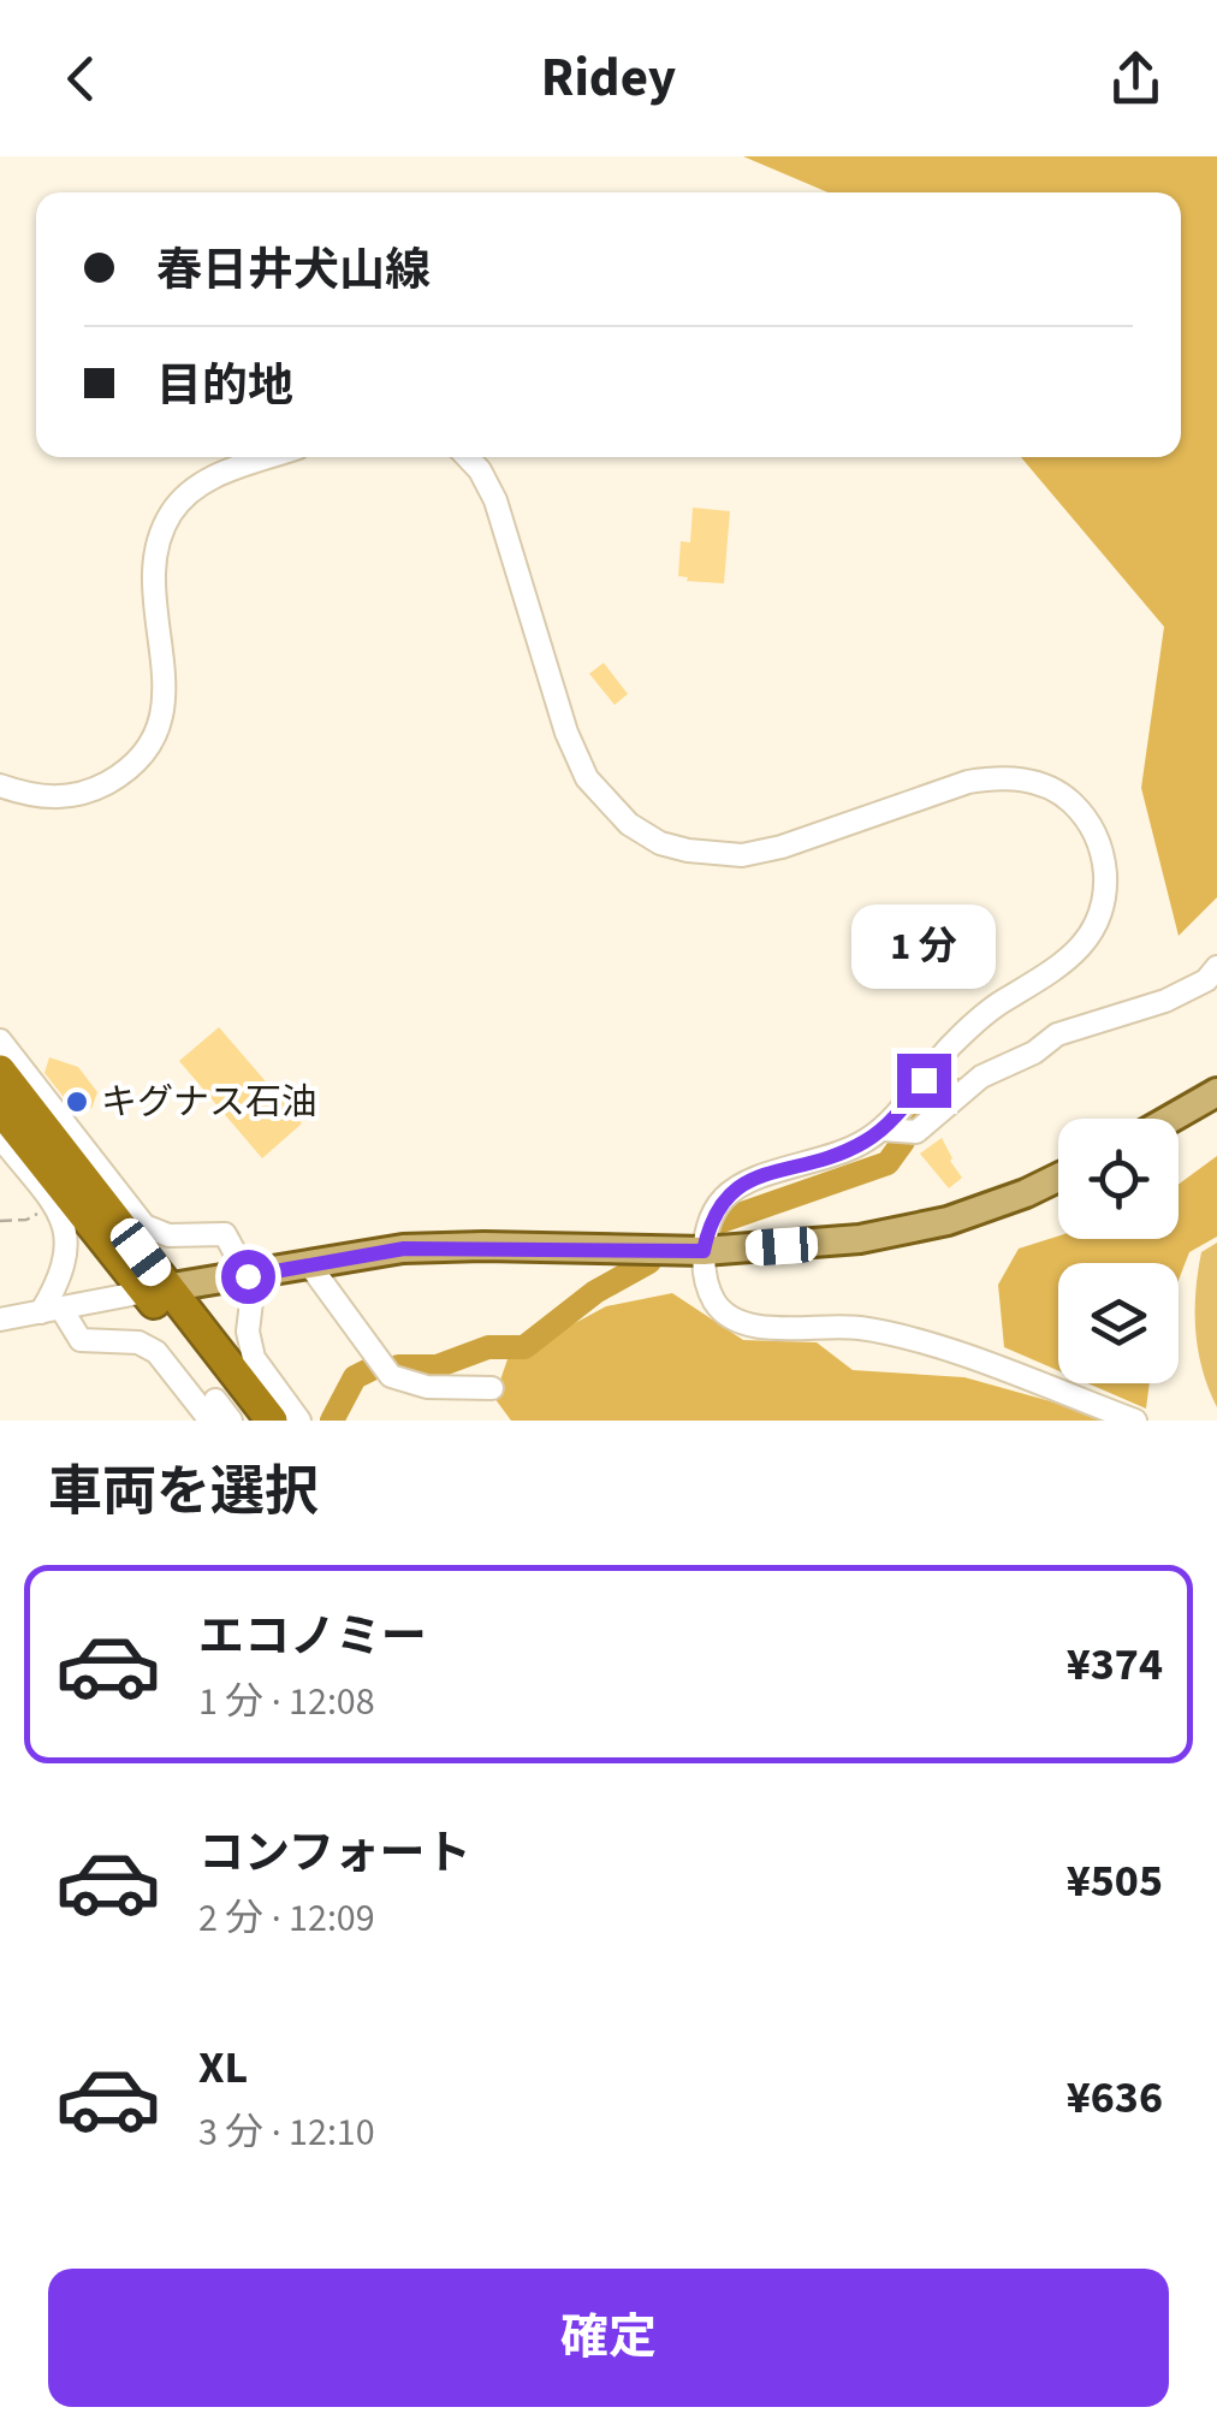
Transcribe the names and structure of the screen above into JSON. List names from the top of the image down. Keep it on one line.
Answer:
{"places":["キグナス石油"],"page":{"header":"Ridey","banner":["春日井犬山線","目的地"],"bubble":"1 分","heading":"車両を選択","list":[{"name":"エコノミー","note":"1 分 · 12:08","value":"¥374"},{"name":"コンフォート","note":"2 分 · 12:09","value":"¥505"},{"name":"XL","note":"3 分 · 12:10","value":"¥636"}],"buttons":"確定"}}
